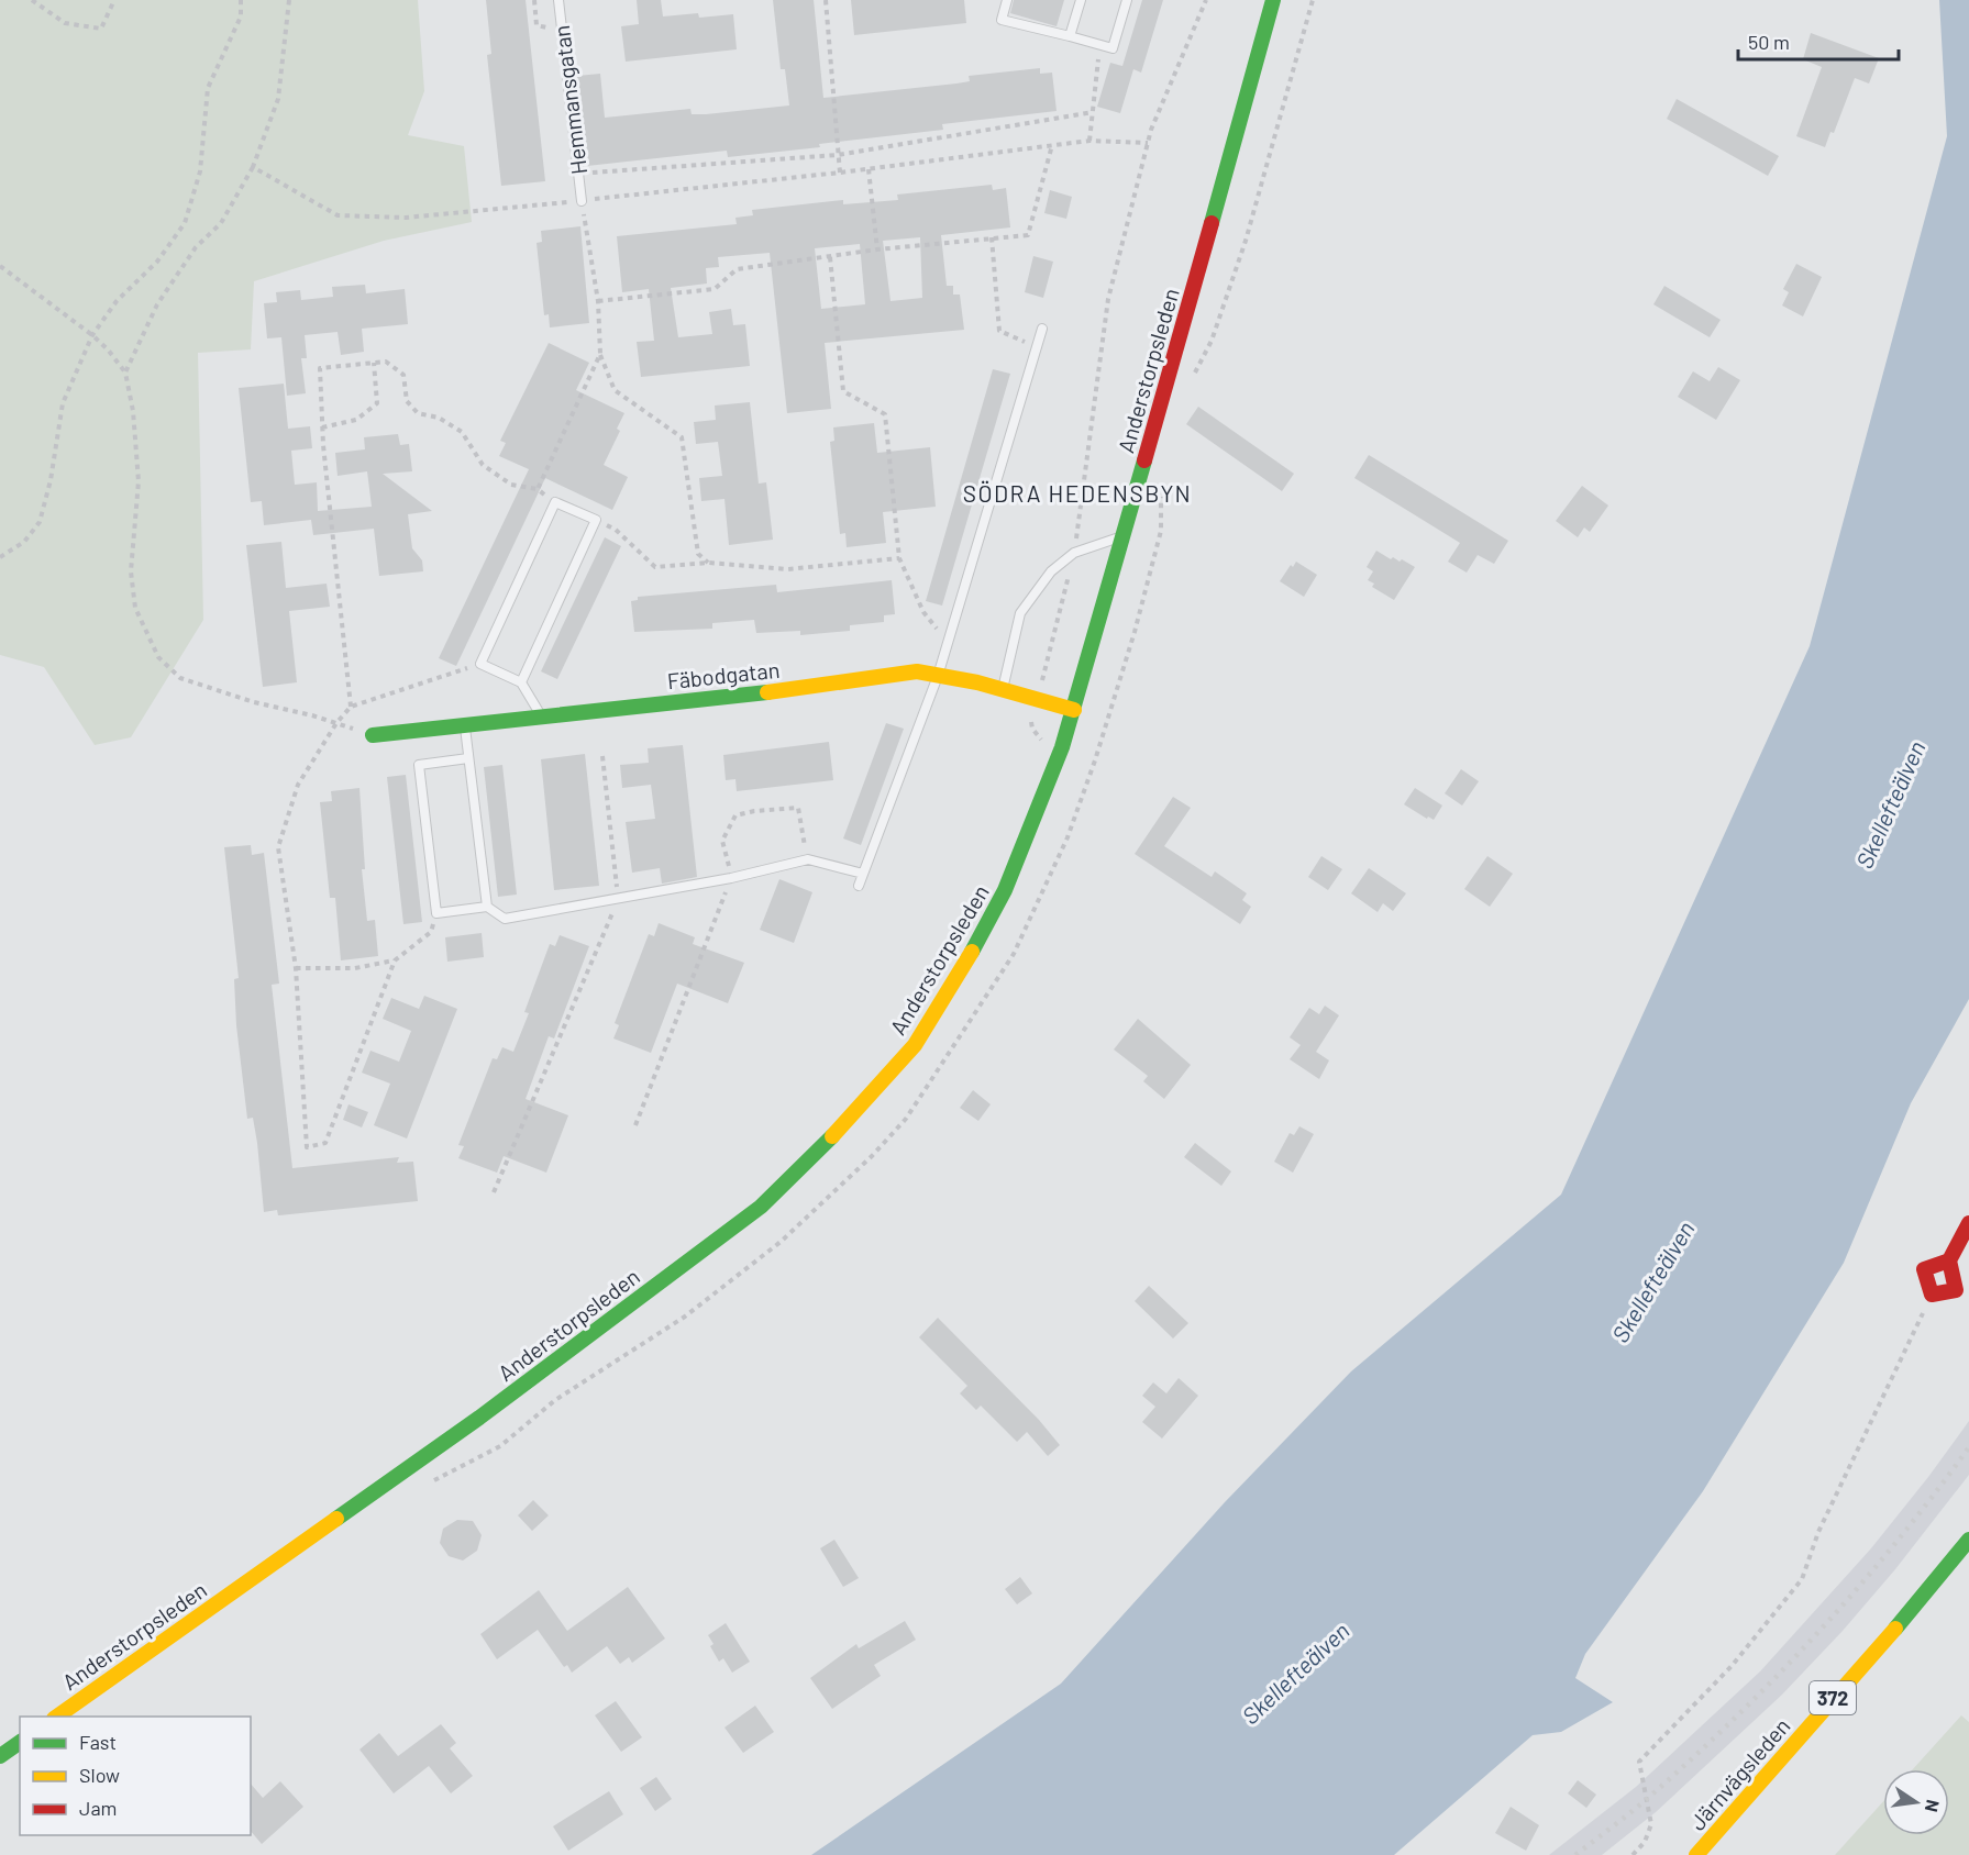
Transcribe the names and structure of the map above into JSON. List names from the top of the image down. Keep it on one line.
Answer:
{"streets":{"main road":["Anderstorpsleden","Fäbodgatan","372","Järnvägsleden"],"lane":["Hemmansgatan"]},"crossings":[["Anderstorpsleden","Fäbodgatan"]],"districts":["SÖDRA HEDENSBYN"],"water":["Skellefteälven"],"legend":["Fast","Slow","Jam"],"scale_bar":"50 m","north":"right"}
